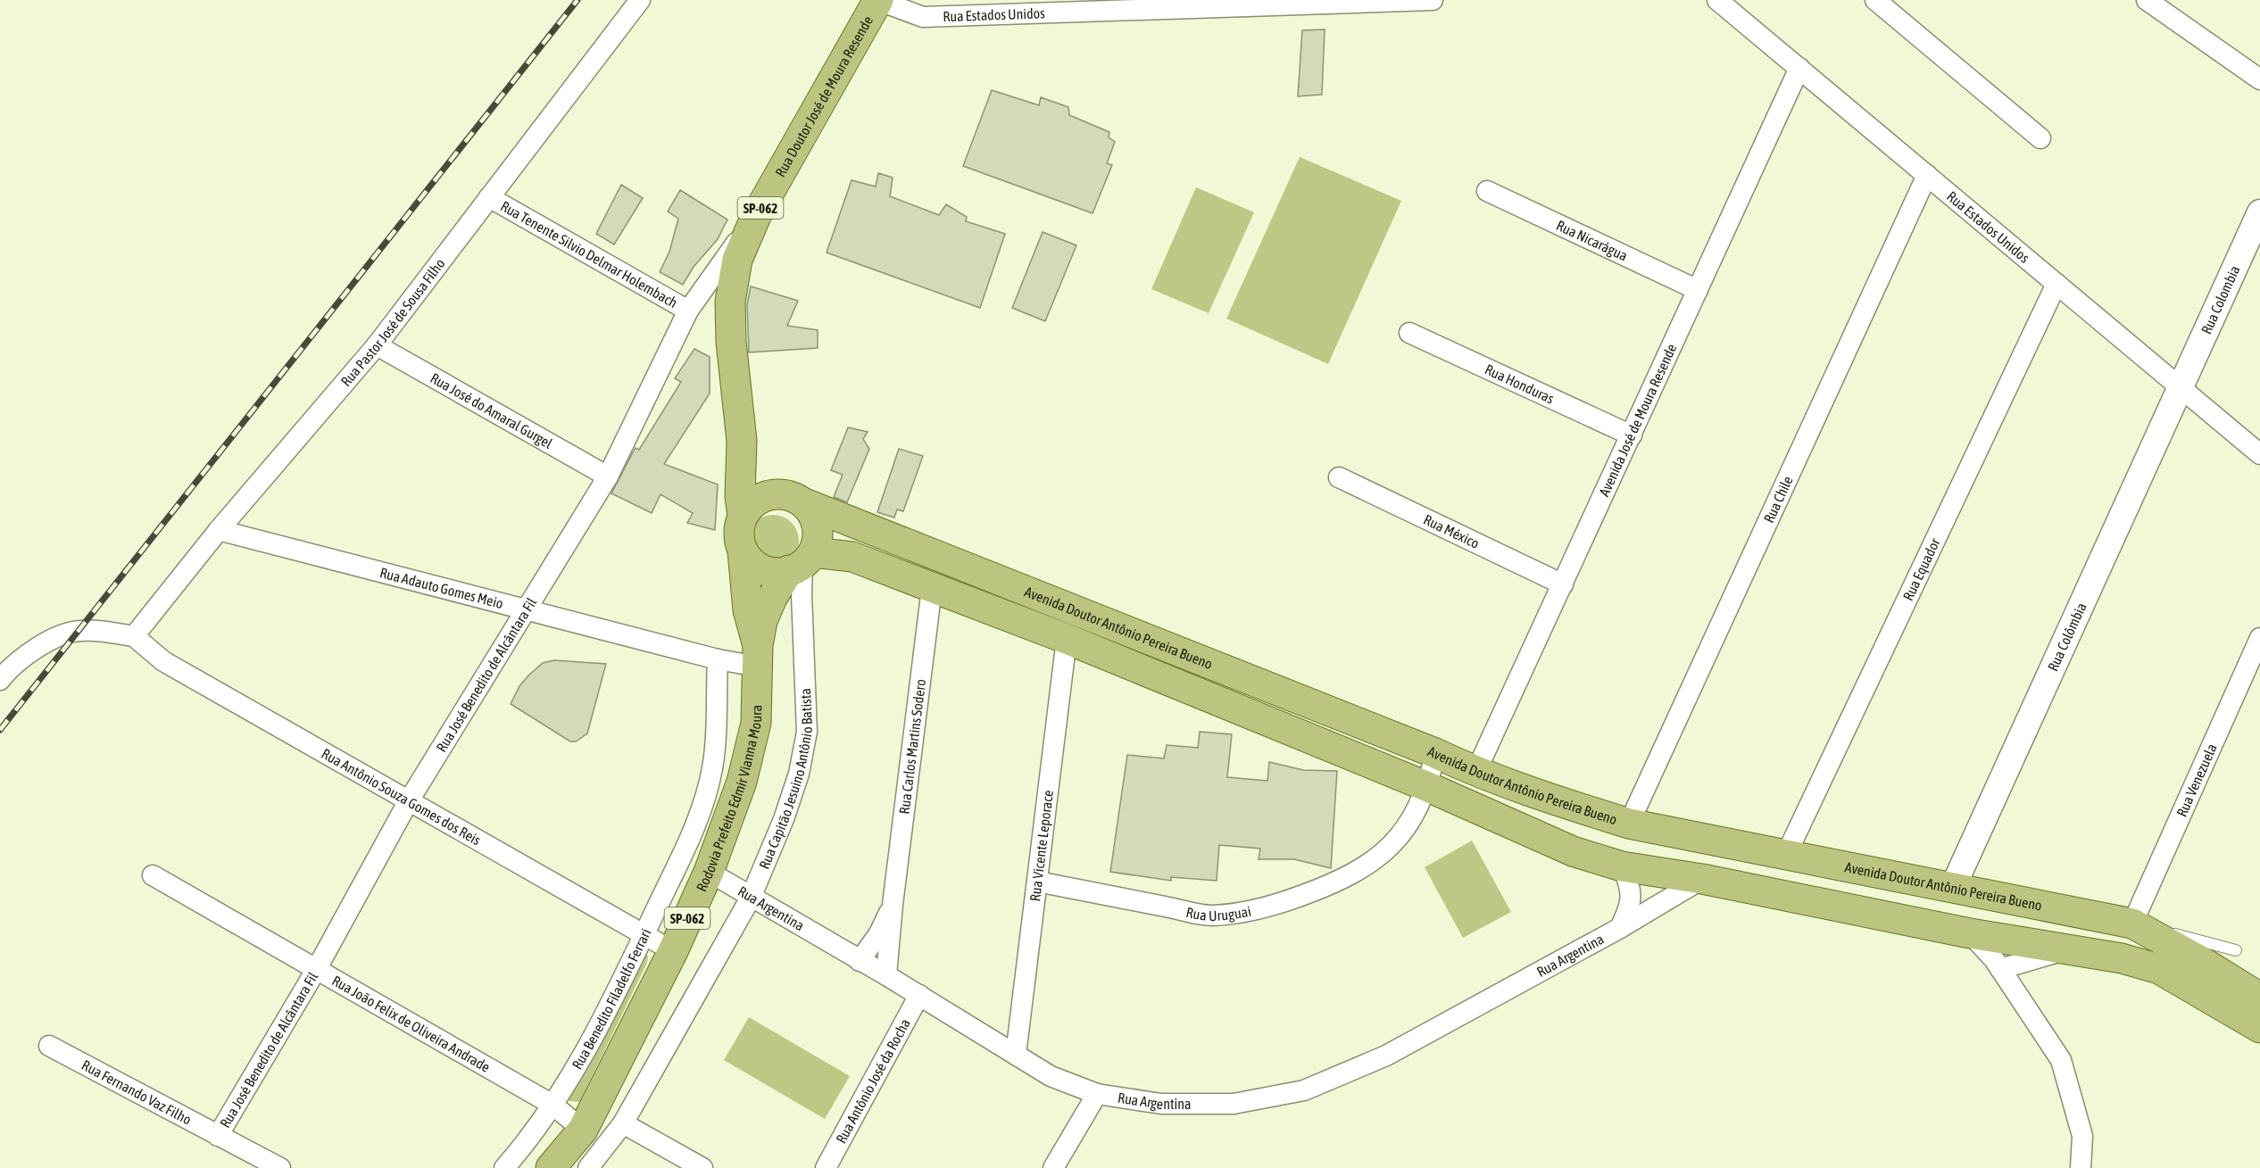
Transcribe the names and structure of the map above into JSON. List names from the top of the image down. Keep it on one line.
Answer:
{"streets":{"main road":["Rua Doutor José de Moura Resende","SP-062","Avenida Doutor Antônio Pereira Bueno","Rodovia Prefeito Edmir Vianna Moura"],"street":["Rua Estados Unidos","Rua Nicarágua","Rua Tenente Silvio Delmar Holembach","Rua Colombia","Rua Pastor José de Sousa Filho","Rua Honduras","Rua José do Amaral Gurgel","Avenida José de Moura Resende","Rua Chile","Rua México","Rua Equador","Rua Adauto Gomes Meio","Rua Colômbia","Rua José Benedito de Alcântara Fil","Rua Carlos Martins Sodero","Rua Capitão Jesuino Antônio Batista","Rua Venezuela","Rua Antônio Souza Gomes dos Reis","Rua Vicente Leporace","Rua Uruguai","Rua Argentina","Rua Benedito Filadelfo Ferrari","Rua João Felix de Oliveira Andrade","Rua Antônio José da Rocha","Rua Fernando Vaz Filho"]},"crossings":[["Rua Estados Unidos","Rua Doutor José de Moura Resende"],["Rua Estados Unidos","Rua Colombia"],["Rua Estados Unidos","Avenida José de Moura Resende"],["Rua Estados Unidos","Rua Chile"],["Rua Estados Unidos","Rua Equador"],["Rua Estados Unidos","Rua Colômbia"],["Rua Doutor José de Moura Resende","SP-062"],["Rua Doutor José de Moura Resende","Avenida Doutor Antônio Pereira Bueno"],["Rua Doutor José de Moura Resende","Rua José Benedito de Alcântara Fil"],["Rua Doutor José de Moura Resende","Rua Capitão Jesuino Antônio Batista"],["Rua Doutor José de Moura Resende","Rodovia Prefeito Edmir Vianna Moura"],["SP-062","Avenida Doutor Antônio Pereira Bueno"],["SP-062","Rua Capitão Jesuino Antônio Batista"],["SP-062","Rodovia Prefeito Edmir Vianna Moura"],["Rua Nicarágua","Avenida José de Moura Resende"],["Rua Tenente Silvio Delmar Holembach","Rua Pastor José de Sousa Filho"],["Rua Tenente Silvio Delmar Holembach","Rua José Benedito de Alcântara Fil"],["Rua Colombia","Rua Colômbia"],["Rua Pastor José de Sousa Filho","Rua José do Amaral Gurgel"],["Rua Pastor José de Sousa Filho","Rua Adauto Gomes Meio"],["Rua Pastor José de Sousa Filho","Rua Antônio Souza Gomes dos Reis"],["Rua Honduras","Avenida José de Moura Resende"],["Rua José do Amaral Gurgel","Rua José Benedito de Alcântara Fil"],["Avenida José de Moura Resende","Rua México"],["Avenida José de Moura Resende","Avenida Doutor Antônio Pereira Bueno"],["Rua Chile","Avenida Doutor Antônio Pereira Bueno"],["Rua Equador","Avenida Doutor Antônio Pereira Bueno"],["Rua Adauto Gomes Meio","Rua José Benedito de Alcântara Fil"],["Rua Adauto Gomes Meio","Rodovia Prefeito Edmir Vianna Moura"],["Rua Adauto Gomes Meio","Rua Benedito Filadelfo Ferrari"],["Avenida Doutor Antônio Pereira Bueno","Rua Colômbia"],["Avenida Doutor Antônio Pereira Bueno","Rua Carlos Martins Sodero"],["Avenida Doutor Antônio Pereira Bueno","Rua Capitão Jesuino Antônio Batista"],["Avenida Doutor Antônio Pereira Bueno","Rua Venezuela"],["Avenida Doutor Antônio Pereira Bueno","Rodovia Prefeito Edmir Vianna Moura"],["Avenida Doutor Antônio Pereira Bueno","Rua Vicente Leporace"],["Avenida Doutor Antônio Pereira Bueno","Rua Uruguai"],["Avenida Doutor Antônio Pereira Bueno","Rua Argentina"],["Rua José Benedito de Alcântara Fil","Rua Antônio Souza Gomes dos Reis"],["Rua José Benedito de Alcântara Fil","Rua João Felix de Oliveira Andrade"],["Rua José Benedito de Alcântara Fil","Rua Fernando Vaz Filho"],["Rua Carlos Martins Sodero","Rua Argentina"],["Rua Capitão Jesuino Antônio Batista","Rodovia Prefeito Edmir Vianna Moura"],["Rua Capitão Jesuino Antônio Batista","Rua Argentina"],["Rodovia Prefeito Edmir Vianna Moura","Rua Antônio Souza Gomes dos Reis"],["Rodovia Prefeito Edmir Vianna Moura","Rua Argentina"],["Rodovia Prefeito Edmir Vianna Moura","Rua João Felix de Oliveira Andrade"],["Rua Antônio Souza Gomes dos Reis","Rua Benedito Filadelfo Ferrari"],["Rua Vicente Leporace","Rua Uruguai"],["Rua Vicente Leporace","Rua Argentina"],["Rua Argentina","Rua Antônio José da Rocha"],["Rua Benedito Filadelfo Ferrari","Rua João Felix de Oliveira Andrade"]]}
